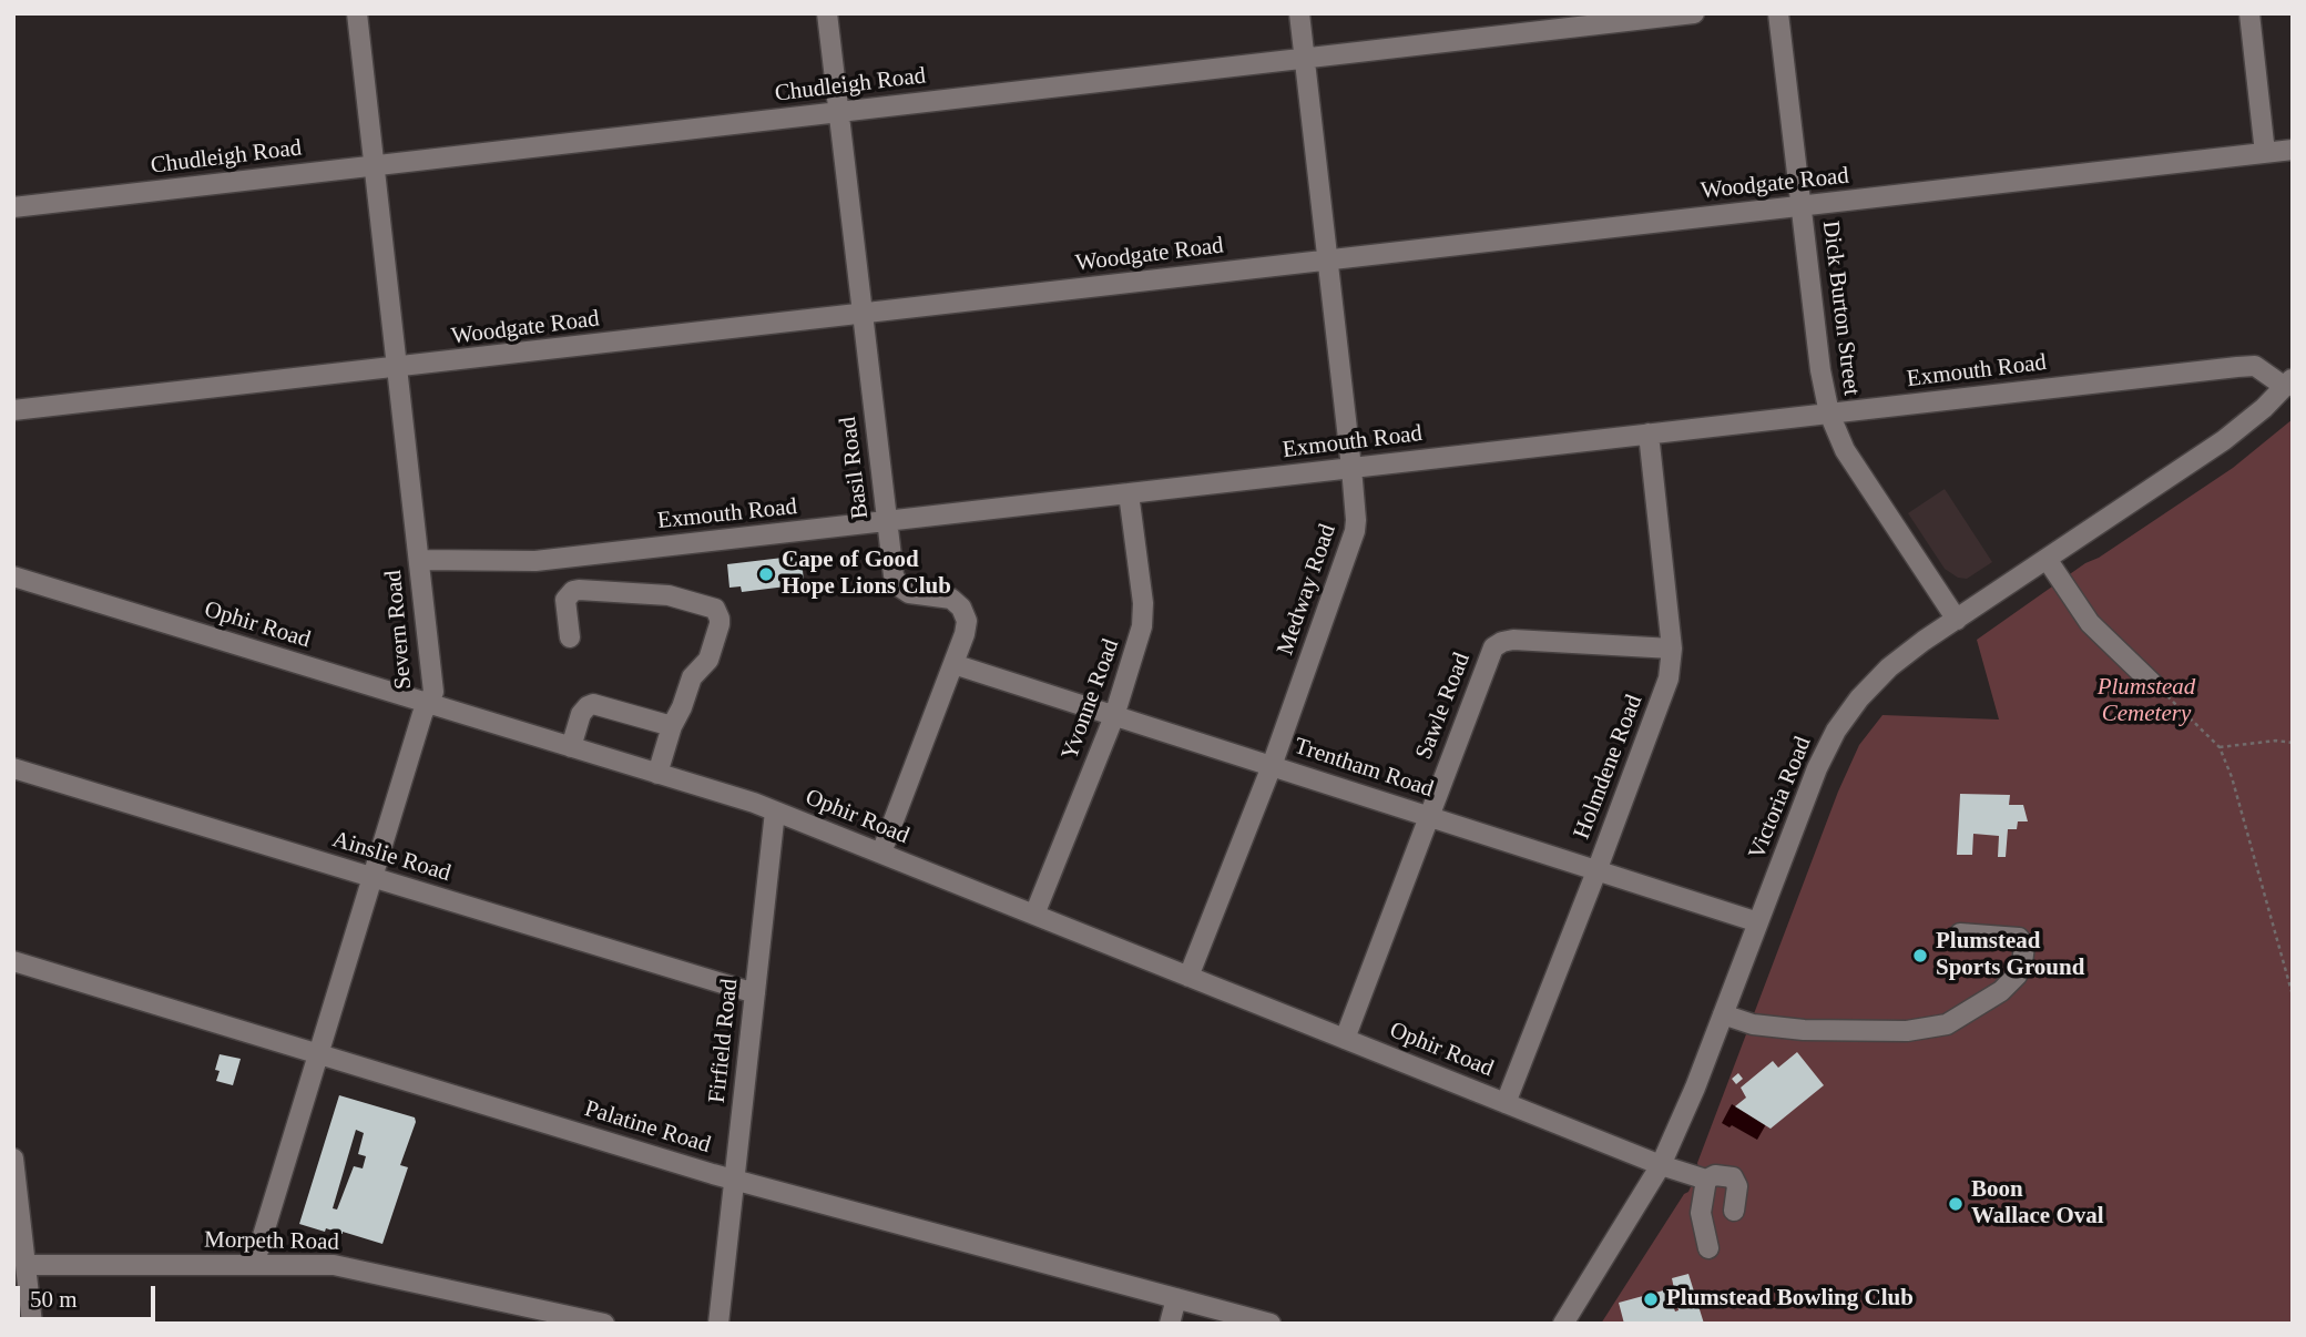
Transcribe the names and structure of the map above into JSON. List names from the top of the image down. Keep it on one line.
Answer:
{"streets":{"street":["Chudleigh Road","Woodgate Road","Dick Burton Street","Exmouth Road","Basil Road","Medway Road","Ophir Road","Severn Road","Yvonne Road","Sawle Road","Holmdene Road","Trentham Road","Victoria Road","Ainslie Road","Firfield Road","Palatine Road","Morpeth Road"]},"crossings":[["Chudleigh Road","Basil Road"],["Chudleigh Road","Medway Road"],["Chudleigh Road","Severn Road"],["Woodgate Road","Dick Burton Street"],["Woodgate Road","Basil Road"],["Woodgate Road","Medway Road"],["Woodgate Road","Severn Road"],["Dick Burton Street","Exmouth Road"],["Dick Burton Street","Victoria Road"],["Exmouth Road","Basil Road"],["Exmouth Road","Medway Road"],["Exmouth Road","Severn Road"],["Exmouth Road","Yvonne Road"],["Exmouth Road","Holmdene Road"],["Exmouth Road","Victoria Road"],["Basil Road","Ophir Road"],["Basil Road","Trentham Road"],["Medway Road","Ophir Road"],["Medway Road","Trentham Road"],["Ophir Road","Severn Road"],["Ophir Road","Yvonne Road"],["Ophir Road","Sawle Road"],["Ophir Road","Holmdene Road"],["Ophir Road","Victoria Road"],["Ophir Road","Firfield Road"],["Severn Road","Ainslie Road"],["Severn Road","Palatine Road"],["Severn Road","Morpeth Road"],["Yvonne Road","Trentham Road"],["Sawle Road","Holmdene Road"],["Sawle Road","Trentham Road"],["Holmdene Road","Trentham Road"],["Trentham Road","Victoria Road"],["Ainslie Road","Firfield Road"],["Firfield Road","Palatine Road"]],"parks":["Plumstead Cemetery"],"places":["Cape of Good Hope Lions Club","Plumstead Sports Ground","Boon Wallace Oval","Plumstead Bowling Club"],"scale_bar":"50 m"}
